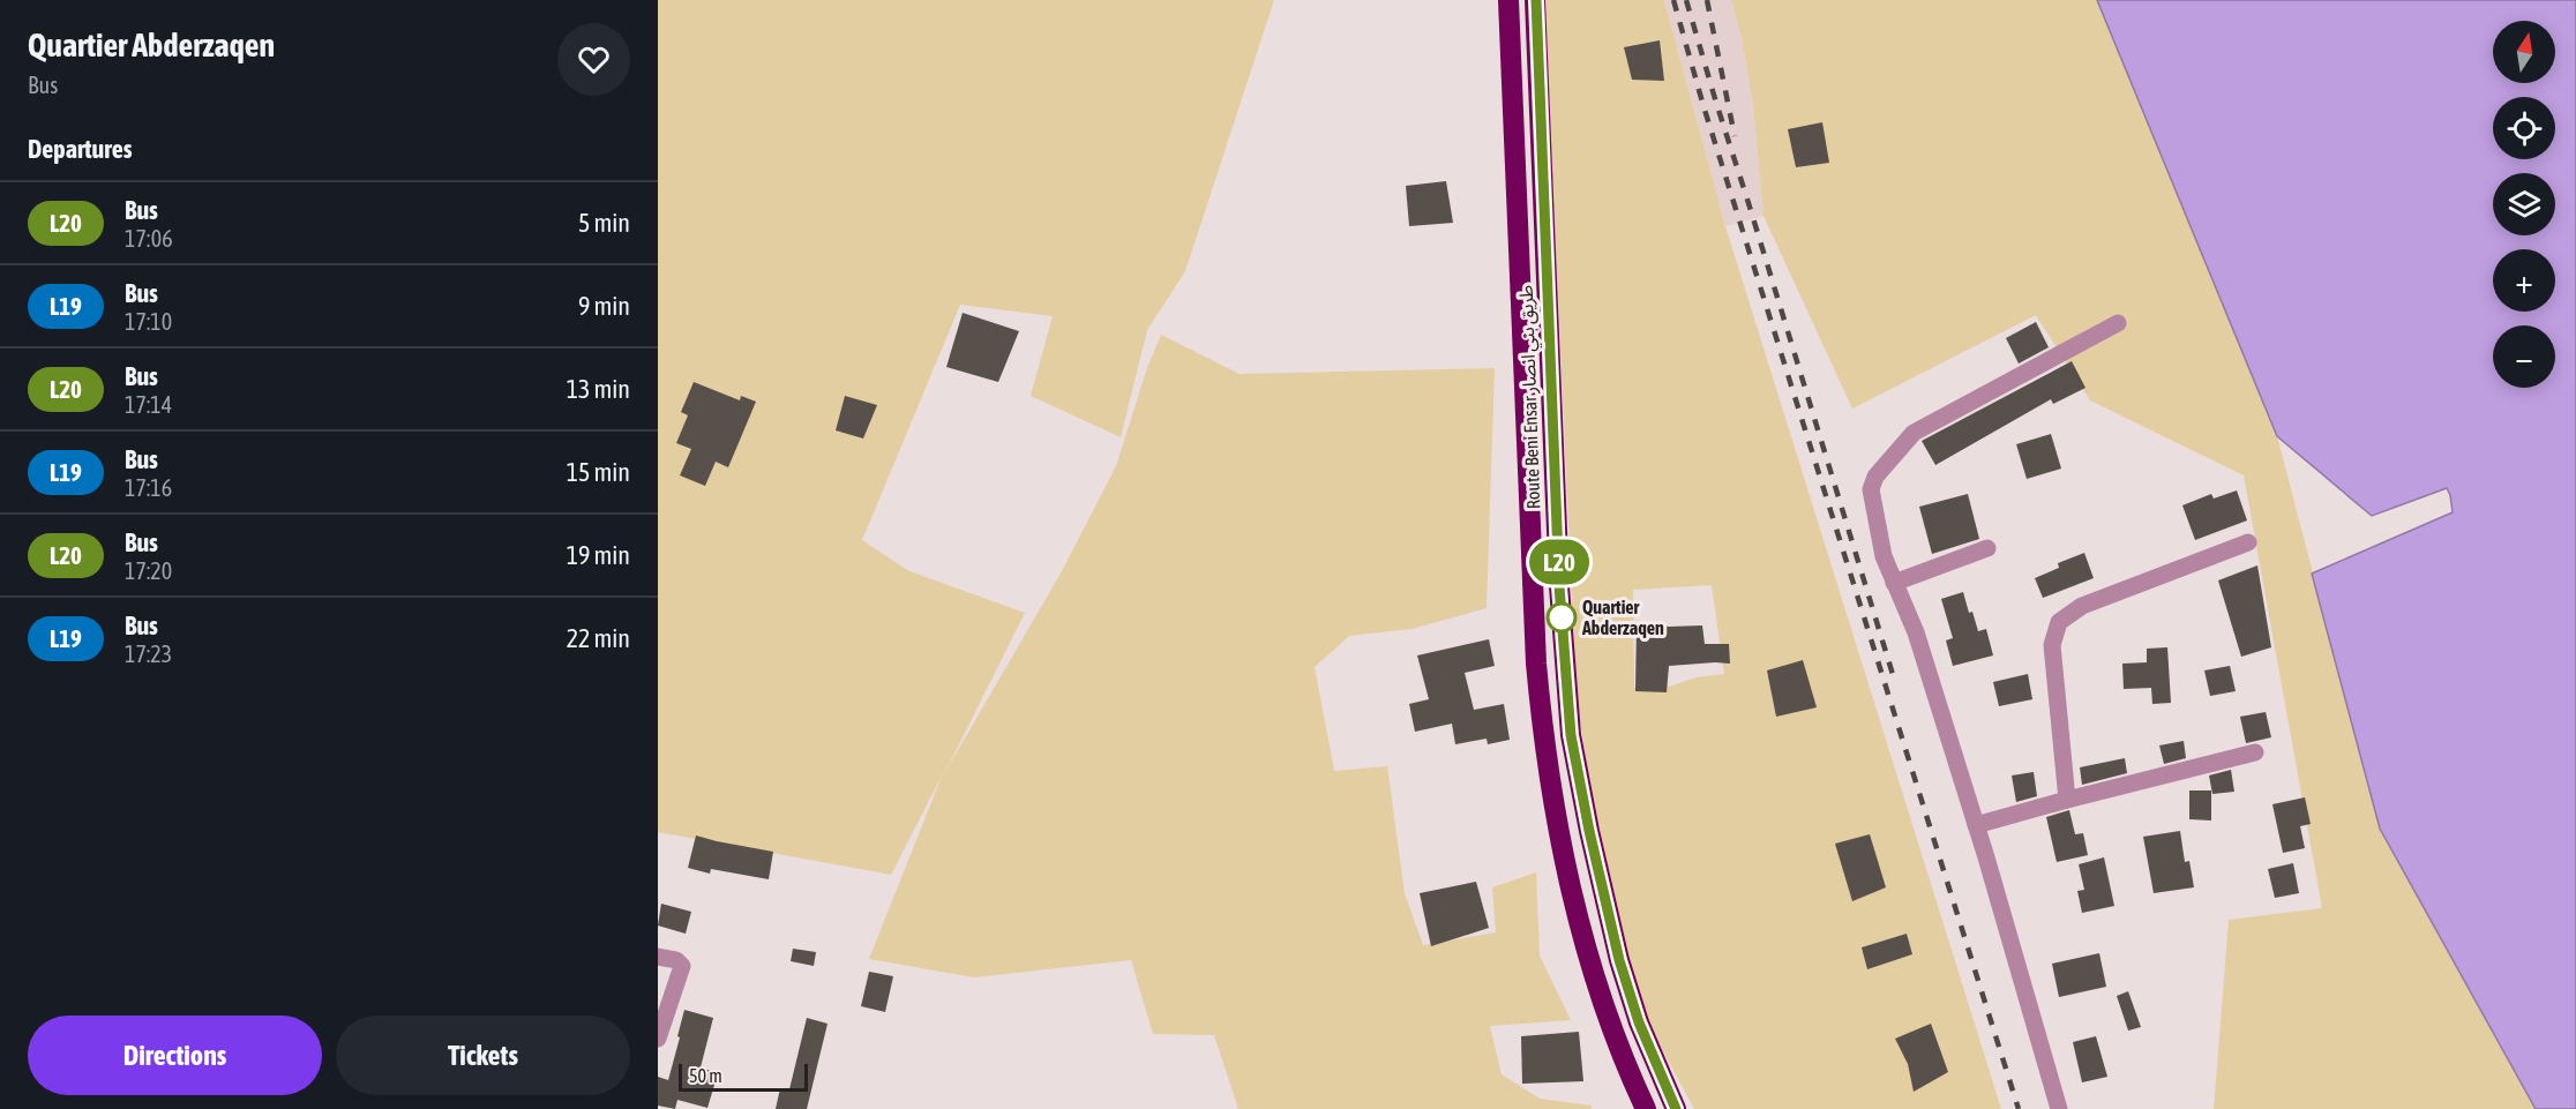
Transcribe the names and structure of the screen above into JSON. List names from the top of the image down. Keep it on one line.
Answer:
{"streets":{"highway":["Route Beni Ensar طريق بني انصار"]},"places":["Quartier Abderzaqen"],"lines":["bus line L20"],"scale_bar":"50 m","north":"top","page":{"heading":[["Quartier Abderzaqen","Bus"],"Departures"],"on_map":"L20","map_buttons":["+","−"],"list":[{"mark":"L20","name":"Bus","note":"17:06","value":"5 min"},{"mark":"L19","name":"Bus","note":"17:10","value":"9 min"},{"mark":"L20","name":"Bus","note":"17:14","value":"13 min"},{"mark":"L19","name":"Bus","note":"17:16","value":"15 min"},{"mark":"L20","name":"Bus","note":"17:20","value":"19 min"},{"mark":"L19","name":"Bus","note":"17:23","value":"22 min"}],"buttons":["Directions","Tickets"],"scale":"50 m"}}
